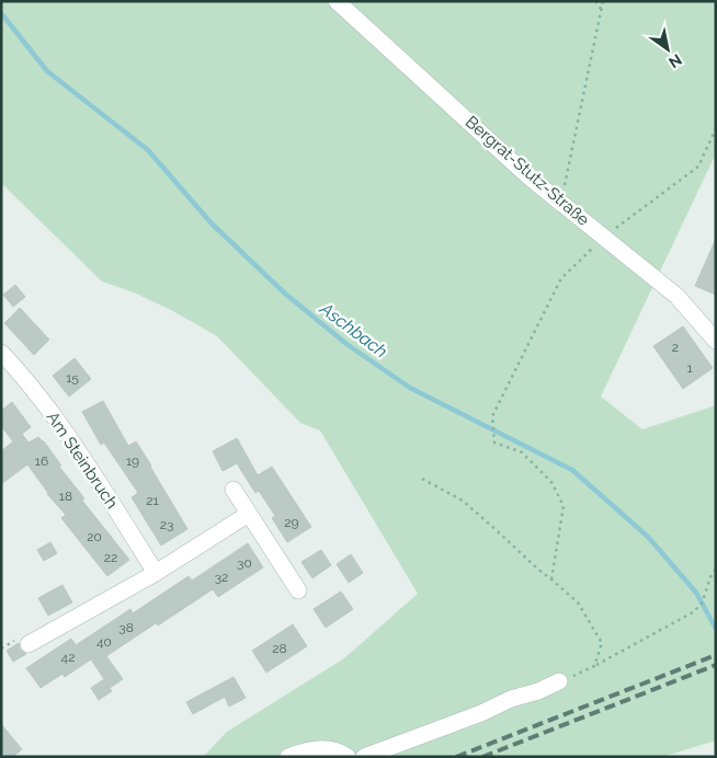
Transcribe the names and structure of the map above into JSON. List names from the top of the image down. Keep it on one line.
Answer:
{"streets":{"street":["Bergrat-Stutz-Straße","Am Steinbruch"]},"water":["Aschbach"],"house_numbers":["2","1","15","16","19","18","21","29","23","20","22","30","32","38","40","28","42"],"north":"bottom right"}
